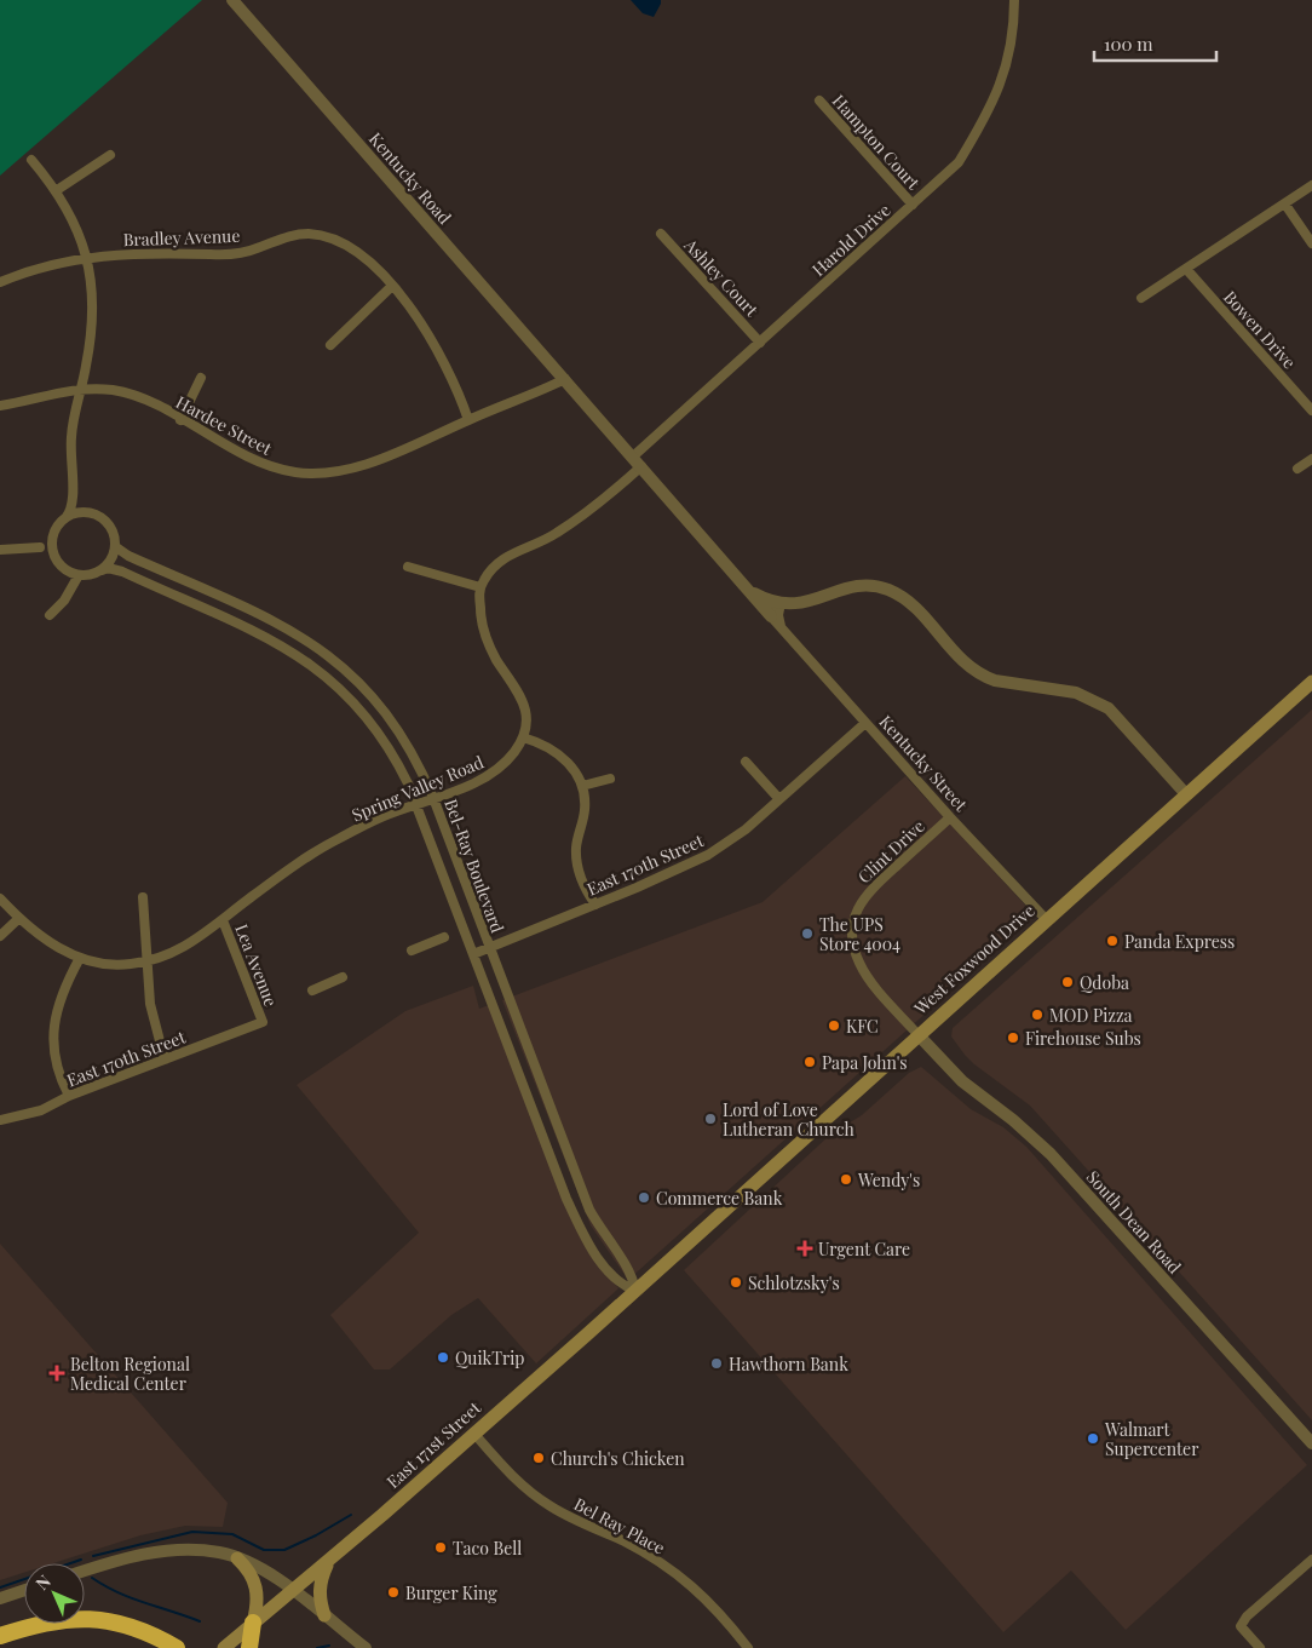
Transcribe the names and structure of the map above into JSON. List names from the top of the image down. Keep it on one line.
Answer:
{"streets":{"main road":["West Foxwood Drive","East 171st Street"],"street":["Hampton Court","Kentucky Road","Bradley Avenue","Harold Drive","Ashley Court","Bowen Drive","Hardee Street","Kentucky Street","Spring Valley Road","Clint Drive","East 170th Street","Bel-Ray Boulevard","Lea Avenue","South Dean Road","Bel Ray Place"]},"crossings":[["Hampton Court","Harold Drive"],["Kentucky Road","Hardee Street"],["Bradley Avenue","Hardee Street"],["Harold Drive","Ashley Court"],["Kentucky Street","Clint Drive"],["Kentucky Street","East 170th Street"],["Kentucky Street","West Foxwood Drive"],["Spring Valley Road","Bel-Ray Boulevard"],["Spring Valley Road","Lea Avenue"],["Clint Drive","West Foxwood Drive"],["Clint Drive","South Dean Road"],["East 170th Street","Bel-Ray Boulevard"],["East 170th Street","Lea Avenue"],["Bel-Ray Boulevard","East 171st Street"],["West Foxwood Drive","South Dean Road"],["West Foxwood Drive","East 171st Street"],["East 171st Street","Bel Ray Place"]],"places":{"other":["The UPS Store 4004","Panda Express","Qdoba","MOD Pizza","KFC","Firehouse Subs","Papa John's","Lord of Love Lutheran Church","Wendy's","Commerce Bank","Schlotzsky's","QuikTrip","Hawthorn Bank","Walmart Supercenter","Church's Chicken","Taco Bell","Burger King"],"health":["Urgent Care","Belton Regional Medical Center"]},"scale_bar":"100 m","north":"top left"}
